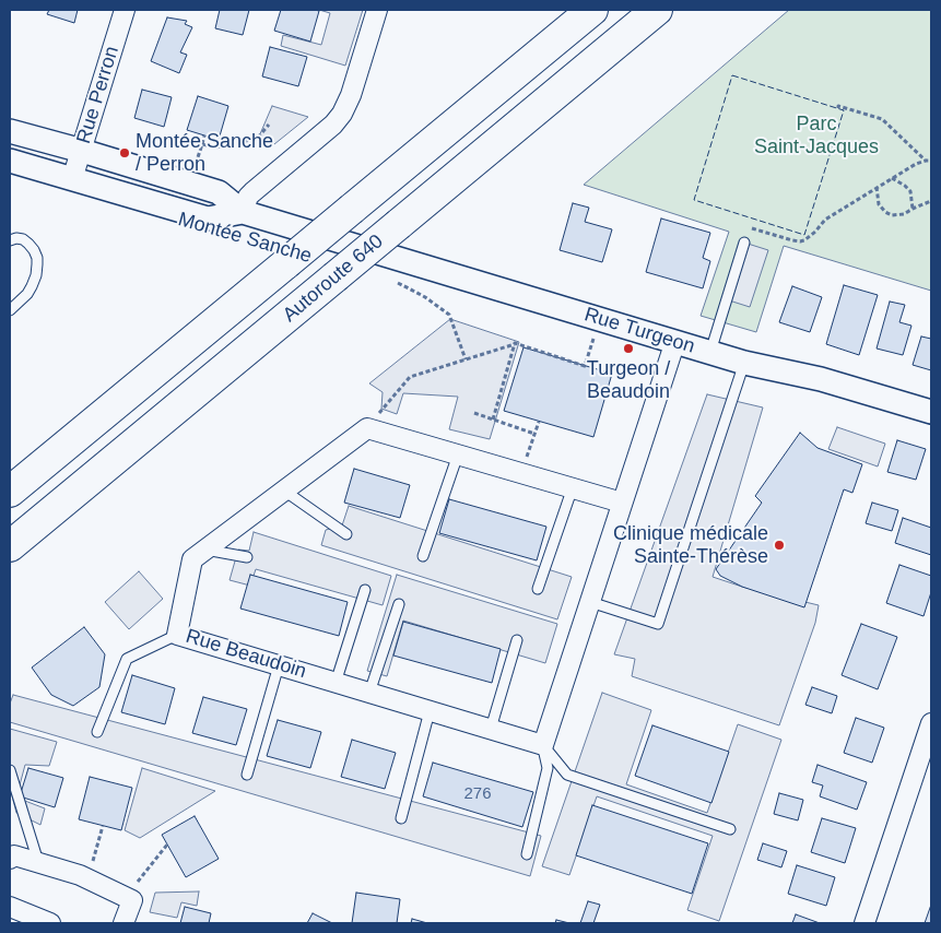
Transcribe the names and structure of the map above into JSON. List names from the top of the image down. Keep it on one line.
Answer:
{"streets":{"highway":["Autoroute 640"],"street":["Rue Perron","Montée Sanche","Rue Turgeon","Rue Beaudoin"]},"crossings":[["Rue Perron","Montée Sanche"],["Montée Sanche","Rue Turgeon"]],"parks":["Parc Saint-Jacques"],"places":["Montée Sanche / Perron","Turgeon / Beaudoin","Clinique médicale Sainte-Thérèse"],"house_numbers":["276"]}
